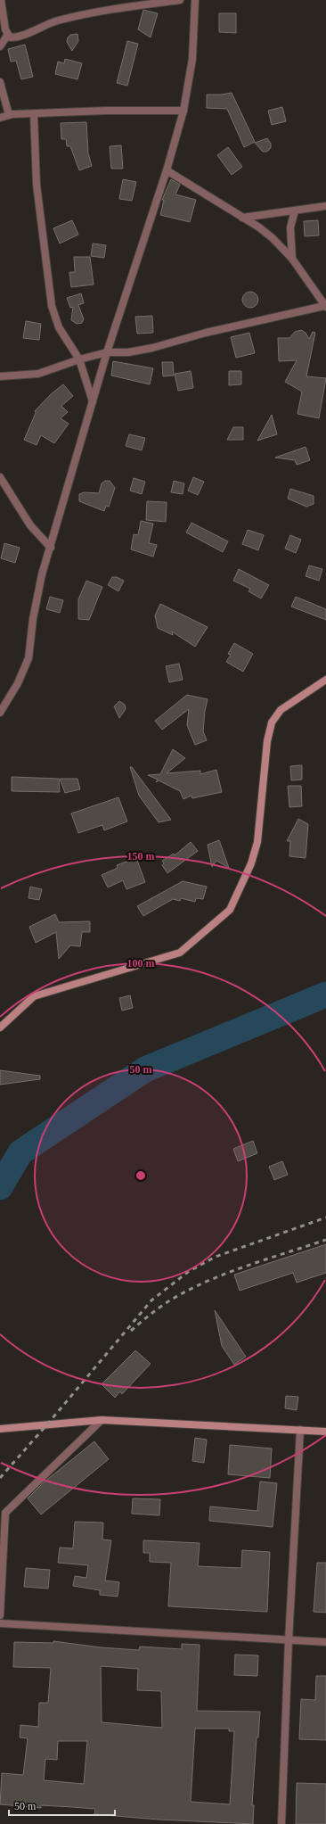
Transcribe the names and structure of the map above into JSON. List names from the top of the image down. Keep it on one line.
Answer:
{"scale_bar":"50 m","rings":["150 m","100 m","50 m"]}
